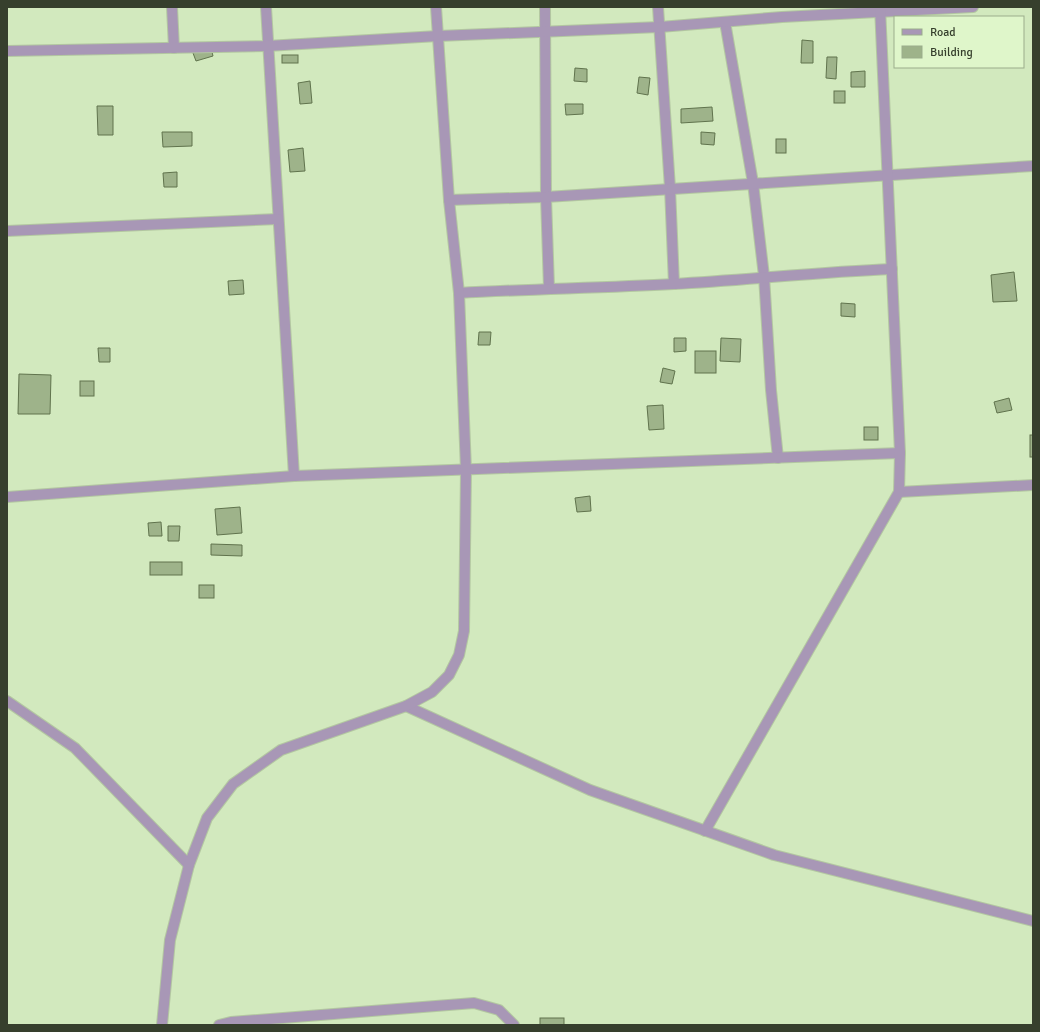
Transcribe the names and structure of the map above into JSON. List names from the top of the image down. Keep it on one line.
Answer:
{"legend":["Road","Building"]}
